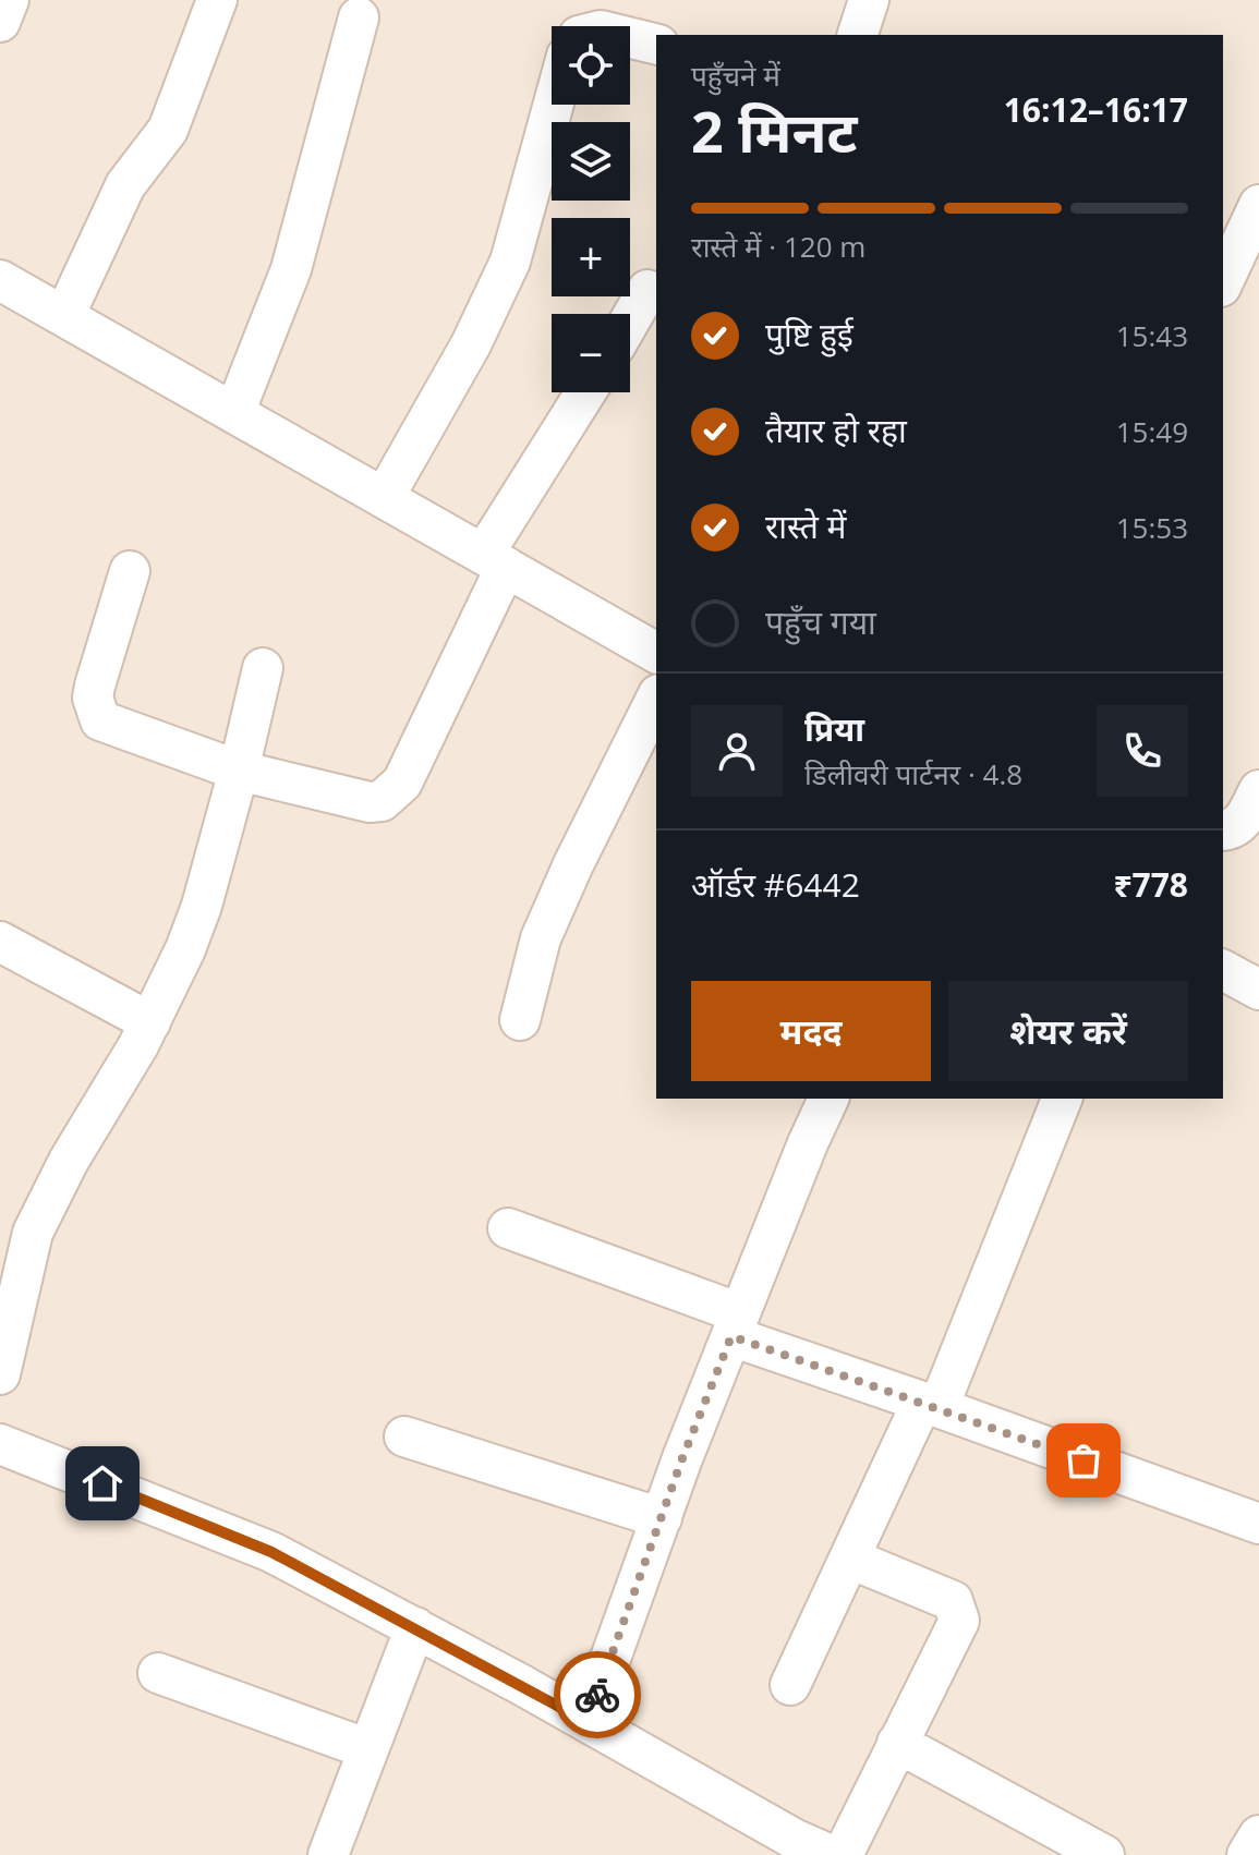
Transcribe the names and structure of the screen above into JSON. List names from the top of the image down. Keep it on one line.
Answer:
{"page":{"map_buttons":["+","−"],"heading":["2 मिनट","पहुँचने में","16:12–16:17"],"panel":["प्रिया","डिलीवरी पार्टनर · 4.8","ऑर्डर #6442","₹778"],"bar":"रास्ते में · 120 m","list":[["पुष्टि हुई","15:43"],["तैयार हो रहा","15:49"],["रास्ते में","15:53"],"पहुँच गया"],"buttons":["मदद","शेयर करें"]}}
